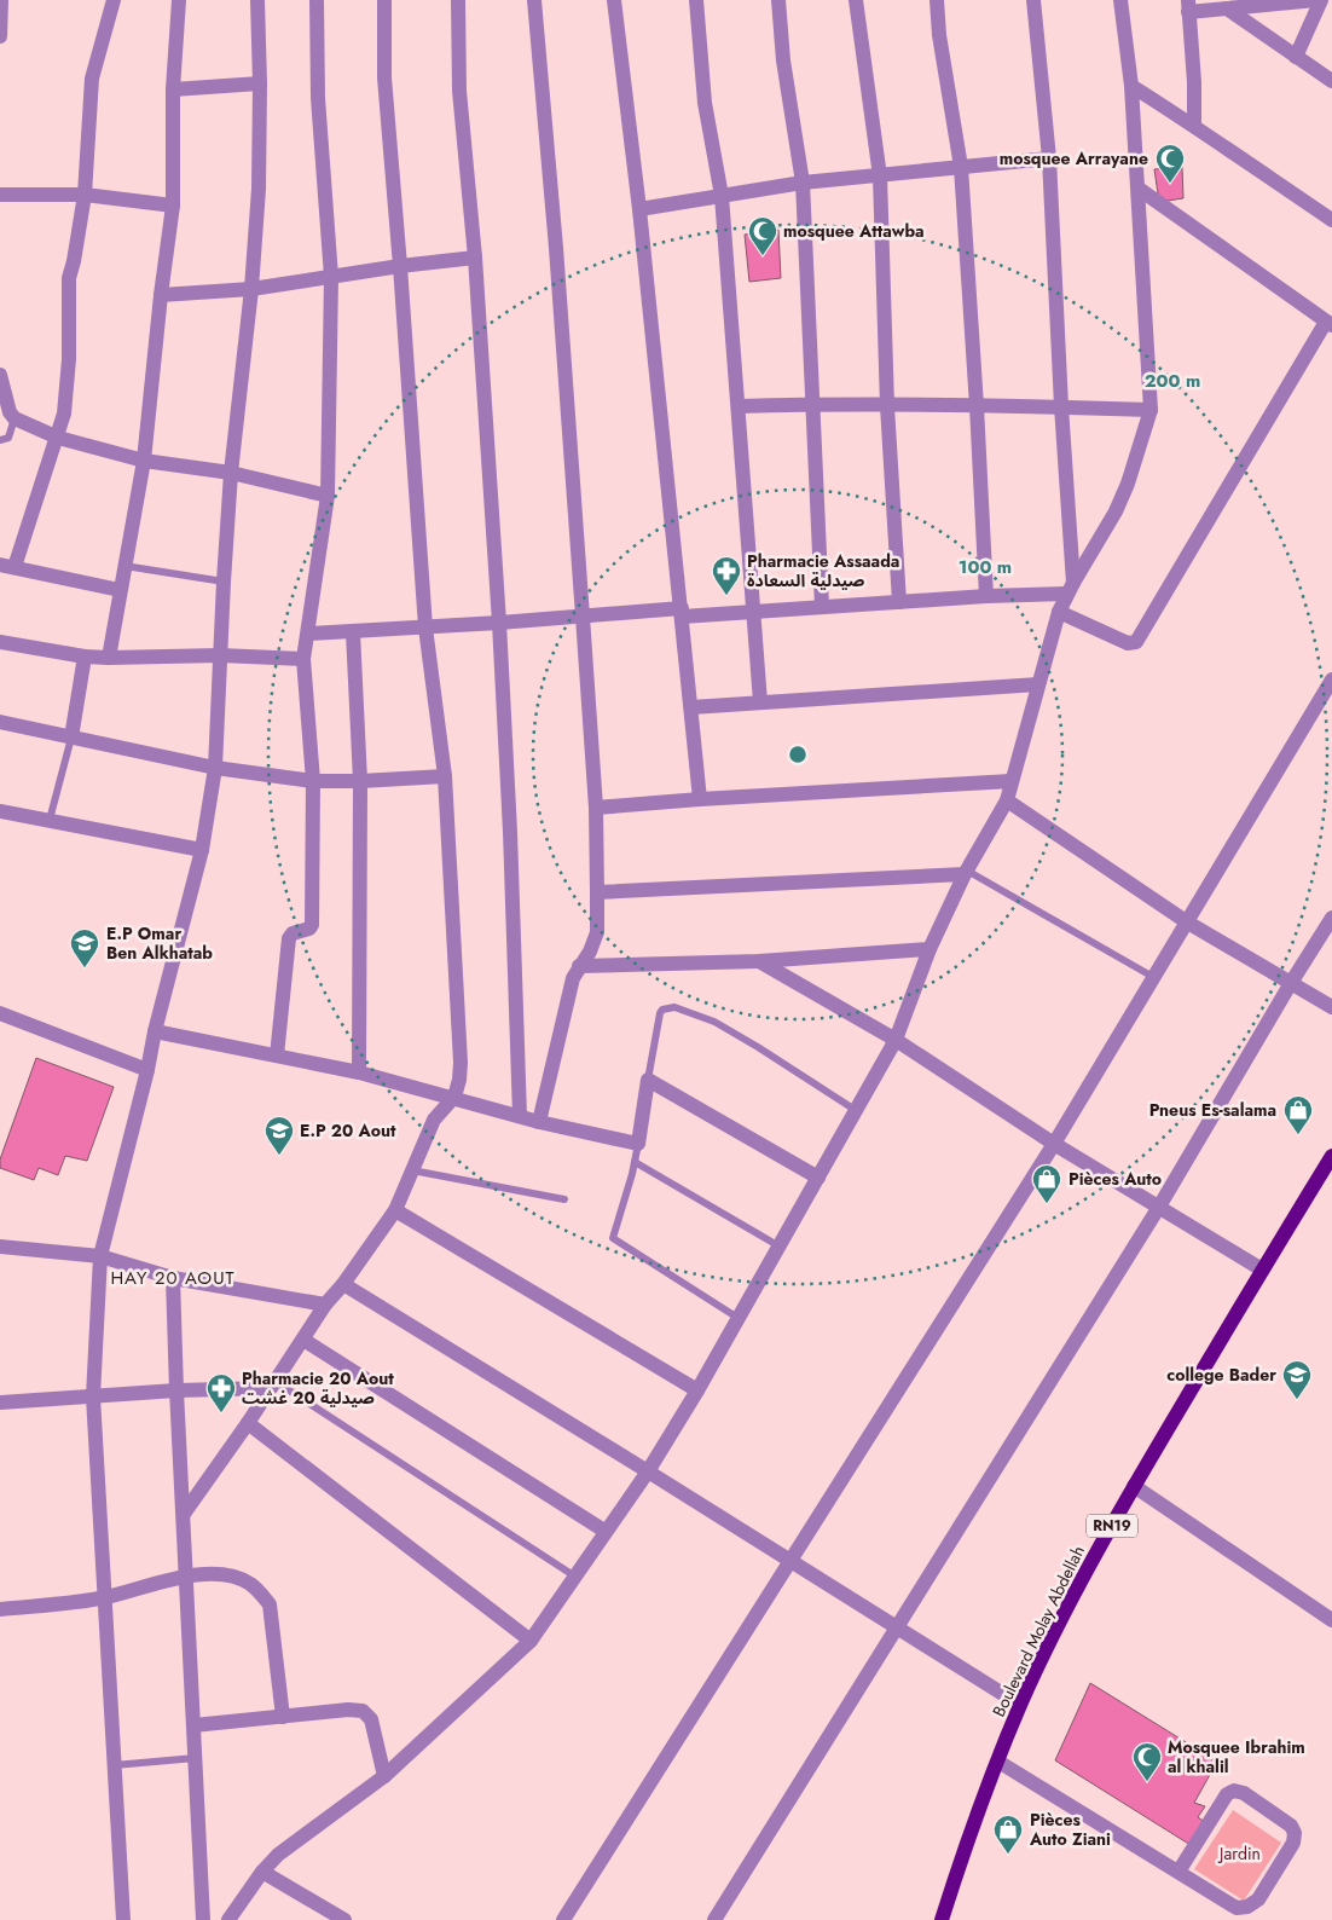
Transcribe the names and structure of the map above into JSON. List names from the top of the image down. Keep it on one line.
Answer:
{"streets":{"main road":["RN19","Boulevard Molay Abdellah"]},"districts":["HAY 20 AOUT"],"parks":["Jardin"],"places":{"mosque":["mosquee Arrayane","mosquee Attawba","Mosquee Ibrahim al khalil"],"pharmacy":["Pharmacie Assaada صيدلية السعادة","Pharmacie 20 Aout صيدلية 20 غشت"],"school or university":["E.P Omar Ben Alkhatab","E.P 20 Aout","college Bader"],"shop":["Pneus Es-salama","Pièces Auto","Pièces Auto Ziani"]},"rings":["200 m","100 m"]}
